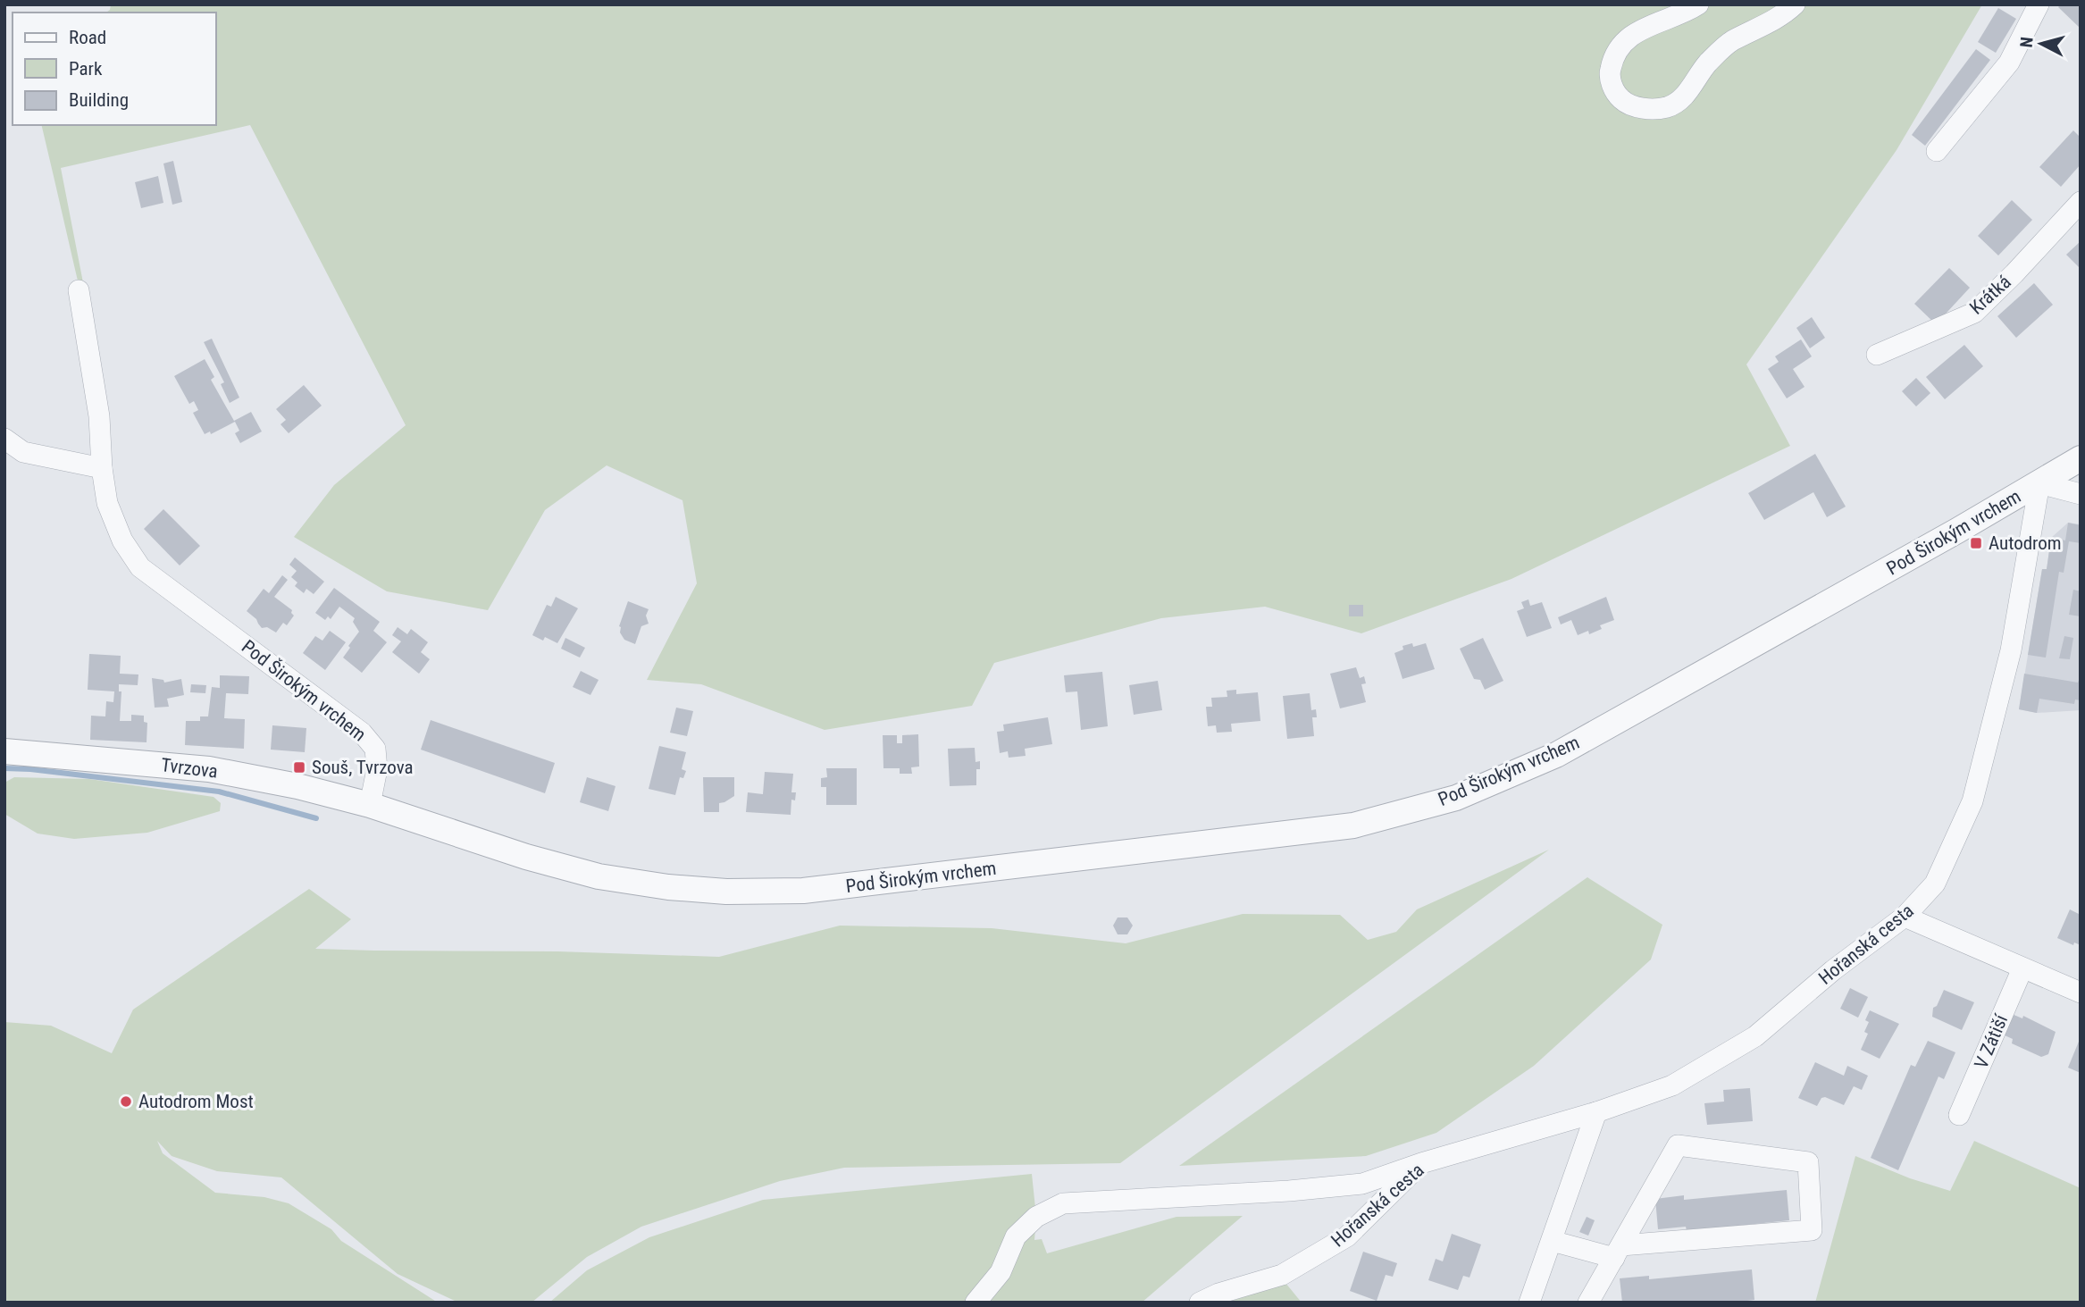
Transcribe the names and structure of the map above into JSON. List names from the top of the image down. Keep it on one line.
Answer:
{"streets":{"street":["Krátká","Pod Širokým vrchem","Tvrzova","Hořanská cesta","V Zátiší"]},"crossings":[["Pod Širokým vrchem","Tvrzova"],["Pod Širokým vrchem","Hořanská cesta"]],"places":{"transit":["Autodrom","Souš, Tvrzova"],"other":["Autodrom Most"]},"legend":["Road","Park","Building"],"north":"left"}
